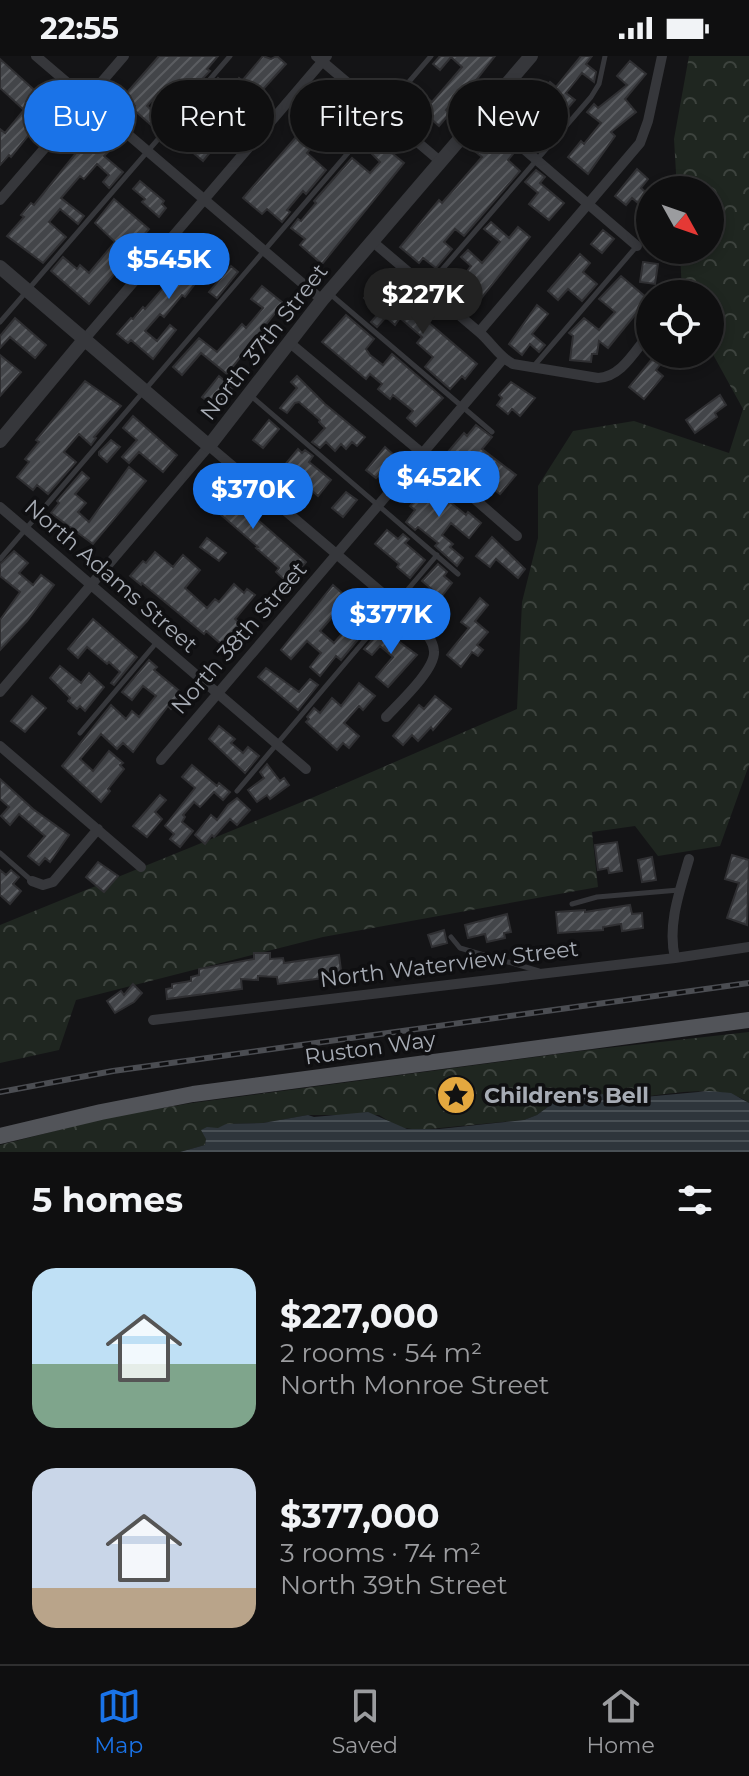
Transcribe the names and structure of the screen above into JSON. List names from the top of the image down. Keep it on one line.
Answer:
{"streets":{"main road":["Ruston Way"],"street":["North 37th Street","North Adams Street","North 38th Street","North Waterview Street"]},"crossings":[["North 37th Street","North Adams Street"],["North Adams Street","North 38th Street"]],"places":{"place":["Children's Bell"]},"north":"bottom right","page":{"status":"22:55","chip":["Buy","Rent","Filters","New"],"price":["$545K","$227K","$452K","$370K","$377K"],"heading":"5 homes","list":[{"name":"$227,000","note":"2 rooms · 54 m² · North Monroe Street"},{"name":"$377,000","note":"3 rooms · 74 m² · North 39th Street"}],"tabs":["Map","Saved","Home"]}}
